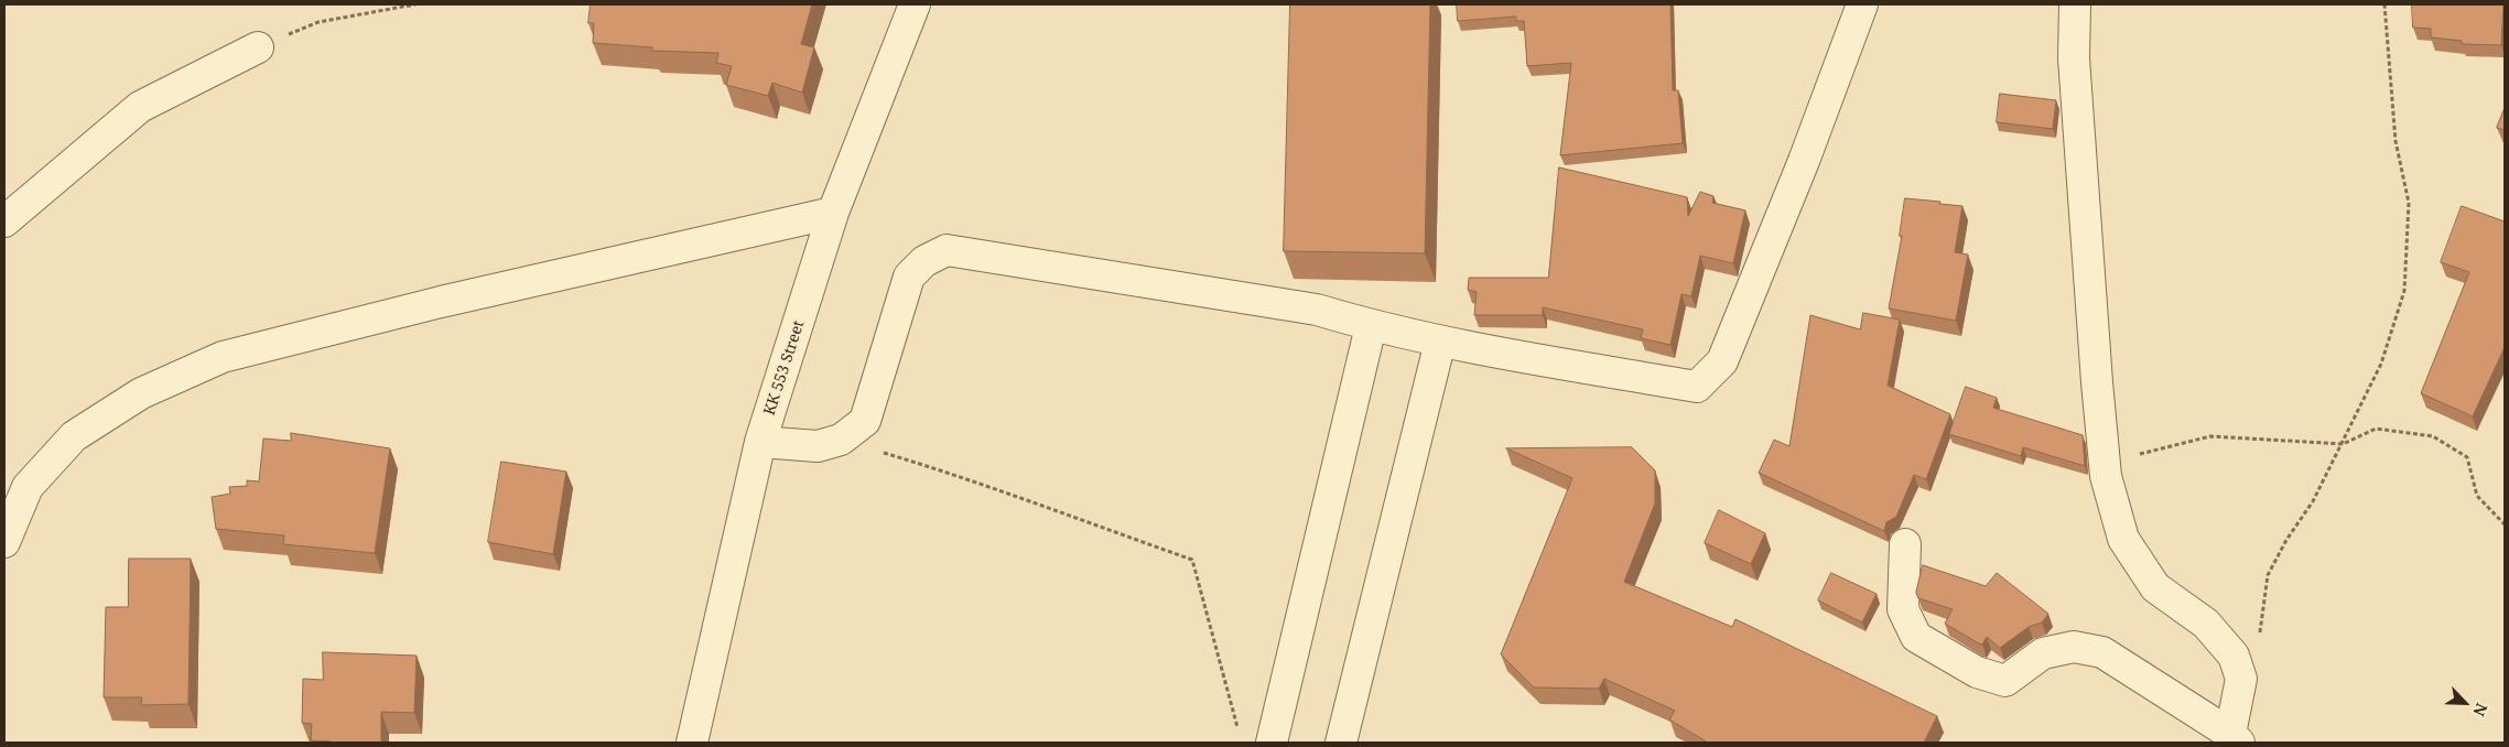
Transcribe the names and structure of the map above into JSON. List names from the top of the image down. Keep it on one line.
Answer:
{"streets":{"street":["KK 553 Street"]},"north":"bottom right"}
